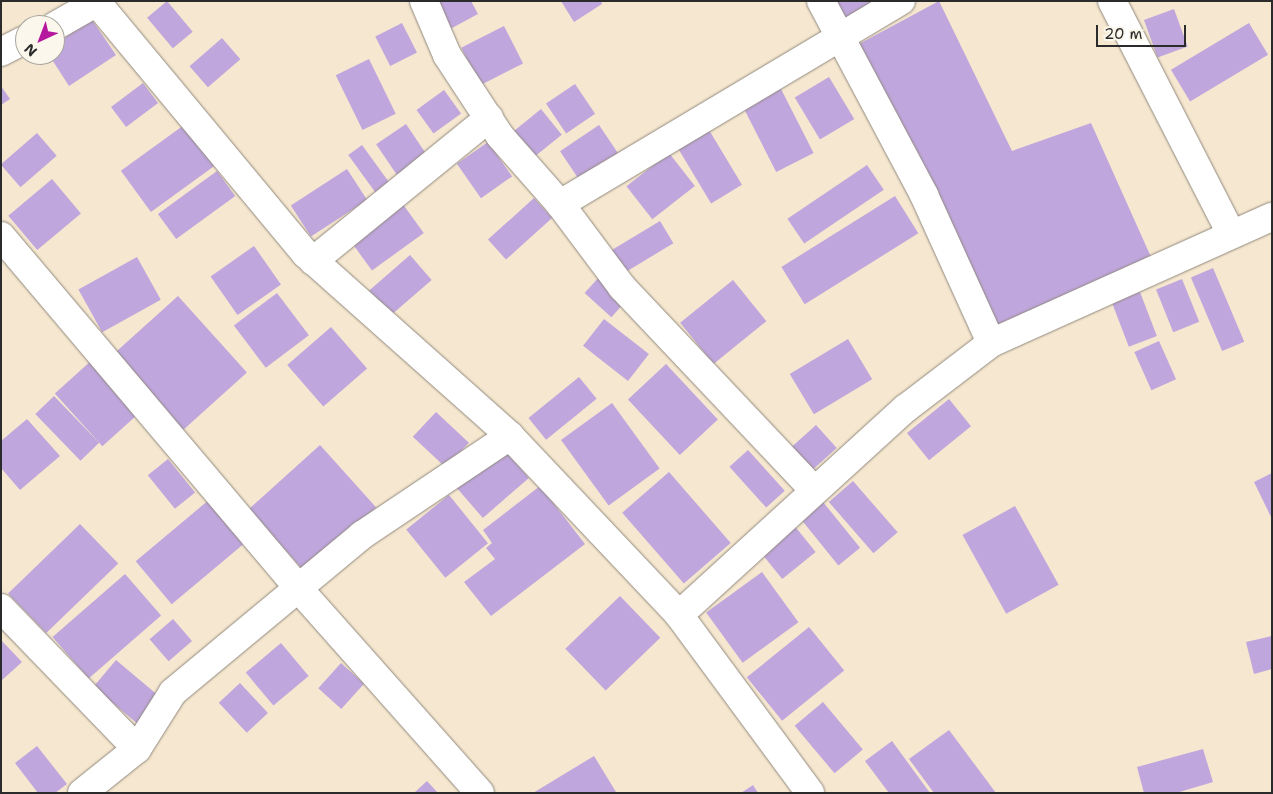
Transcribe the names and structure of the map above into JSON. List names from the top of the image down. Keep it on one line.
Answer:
{"scale_bar":"20 m","north":"bottom left"}
